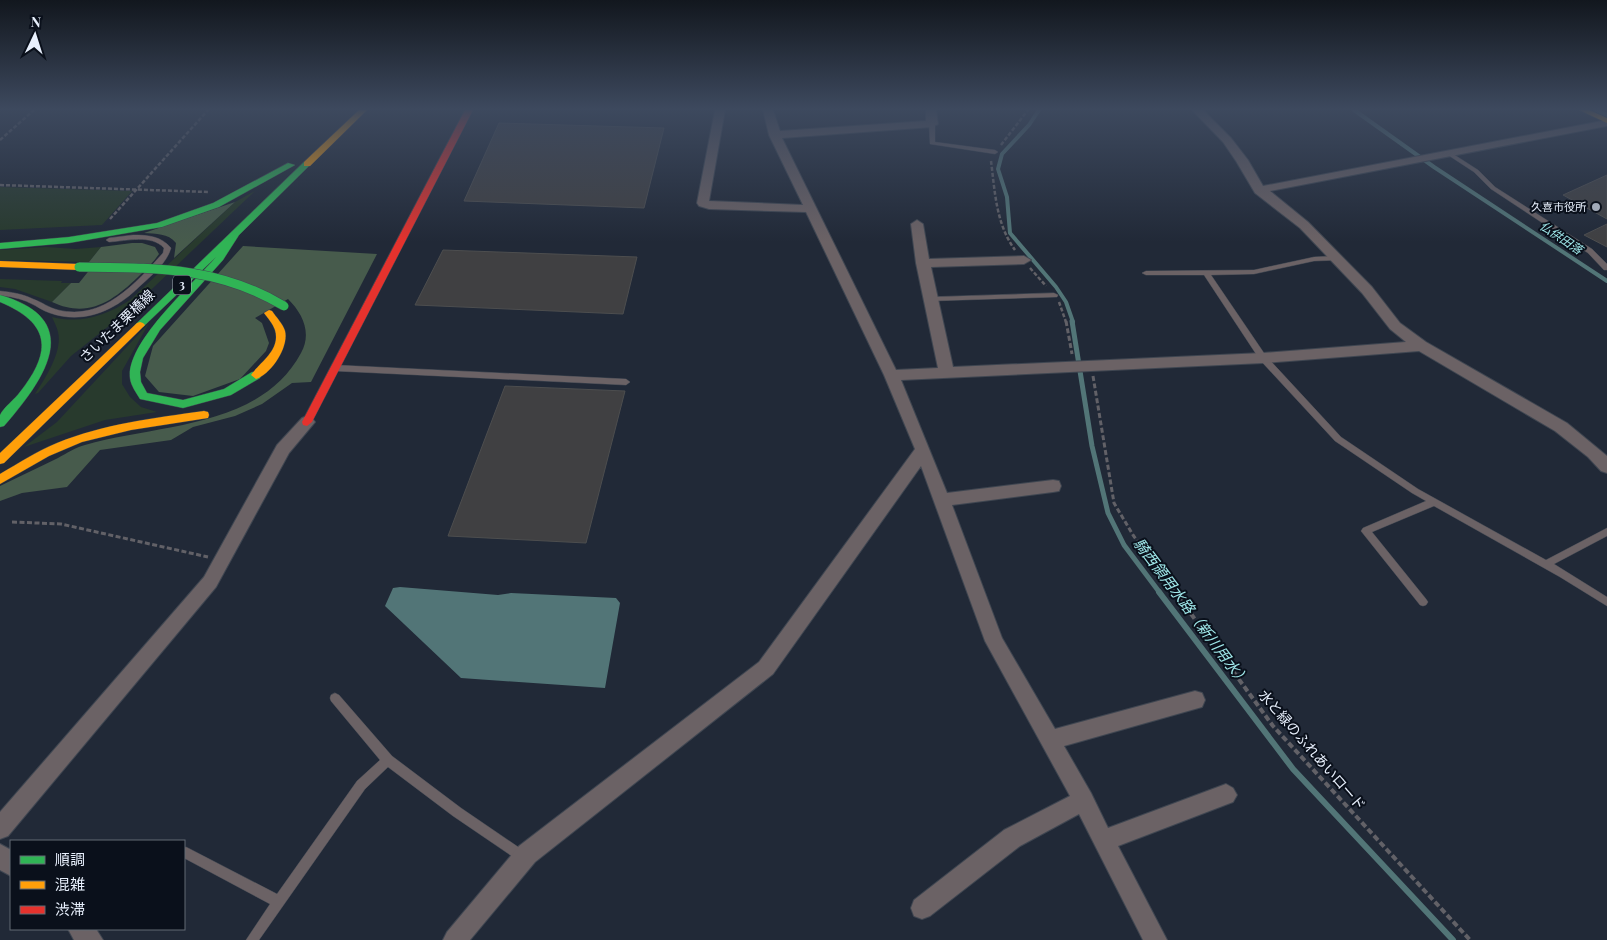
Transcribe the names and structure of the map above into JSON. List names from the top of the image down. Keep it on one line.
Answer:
{"streets":{"main road":["3","さいたま栗橋線"],"path":["水と緑のふれあいロード"]},"water":["仏供田落","騎西領用水路（新川用水）"],"places":["久喜市役所"],"legend":["順調","混雑","渋滞"],"north":"top"}
